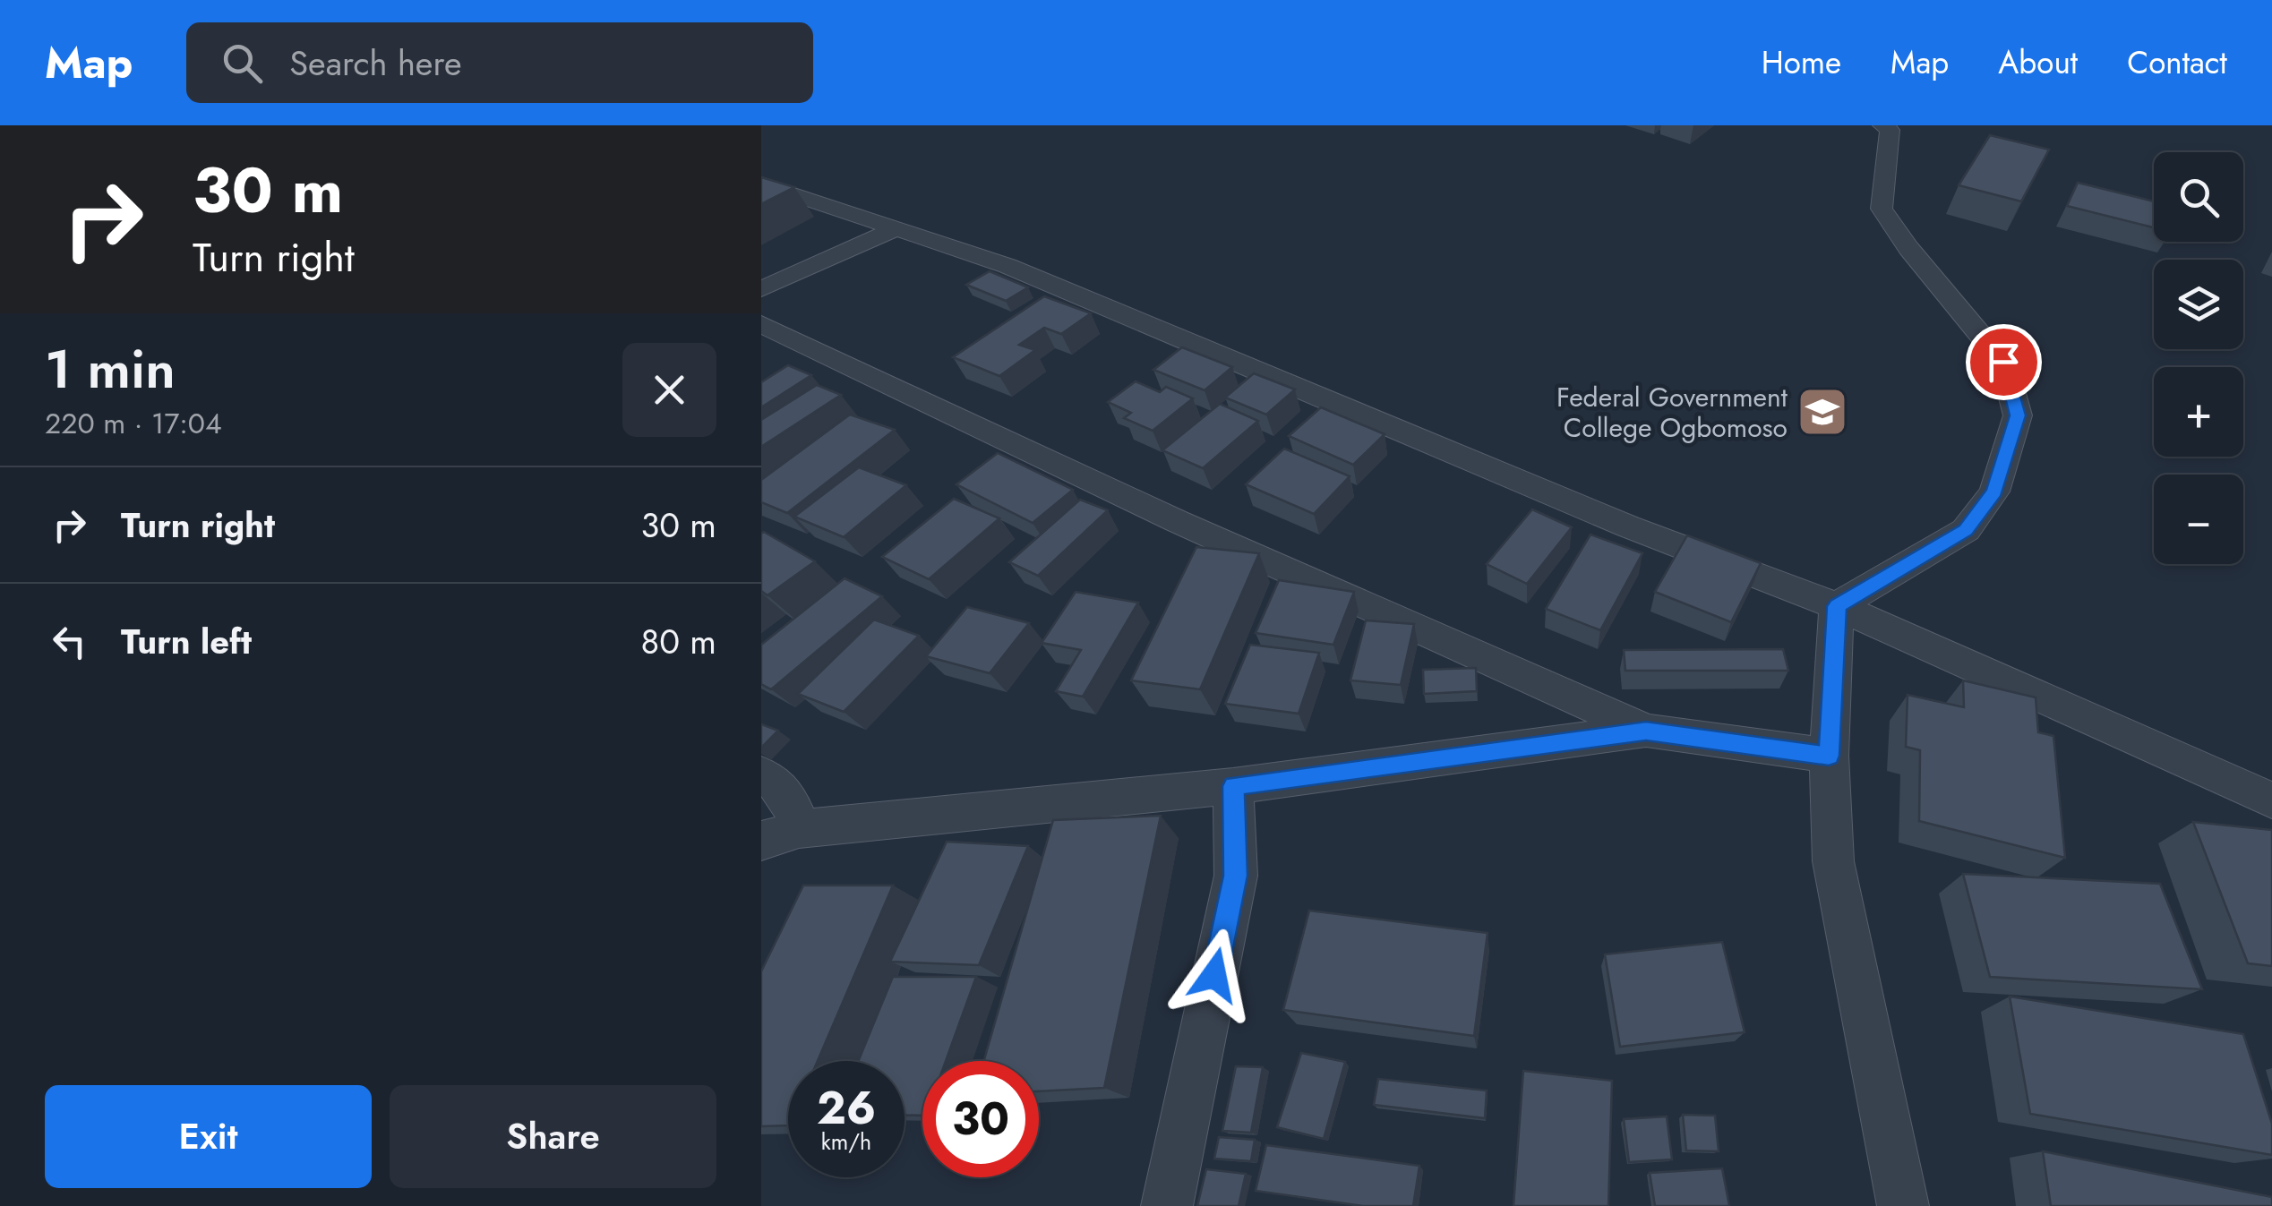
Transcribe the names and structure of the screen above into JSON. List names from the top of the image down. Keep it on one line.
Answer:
{"places":{"school or university":["Federal Government College Ogbomoso"]},"page":{"header":"Map","search":"Search here","nav":["Home","Map","About","Contact"],"turn":["30 m","Turn right"],"map_buttons":["+","−"],"heading":["1 min","220 m · 17:04"],"list":[{"name":"Turn right","value":"30 m"},{"name":"Turn left","value":"80 m"}],"speed":"26 km/h","limit":"30","buttons":["Exit","Share"]}}
